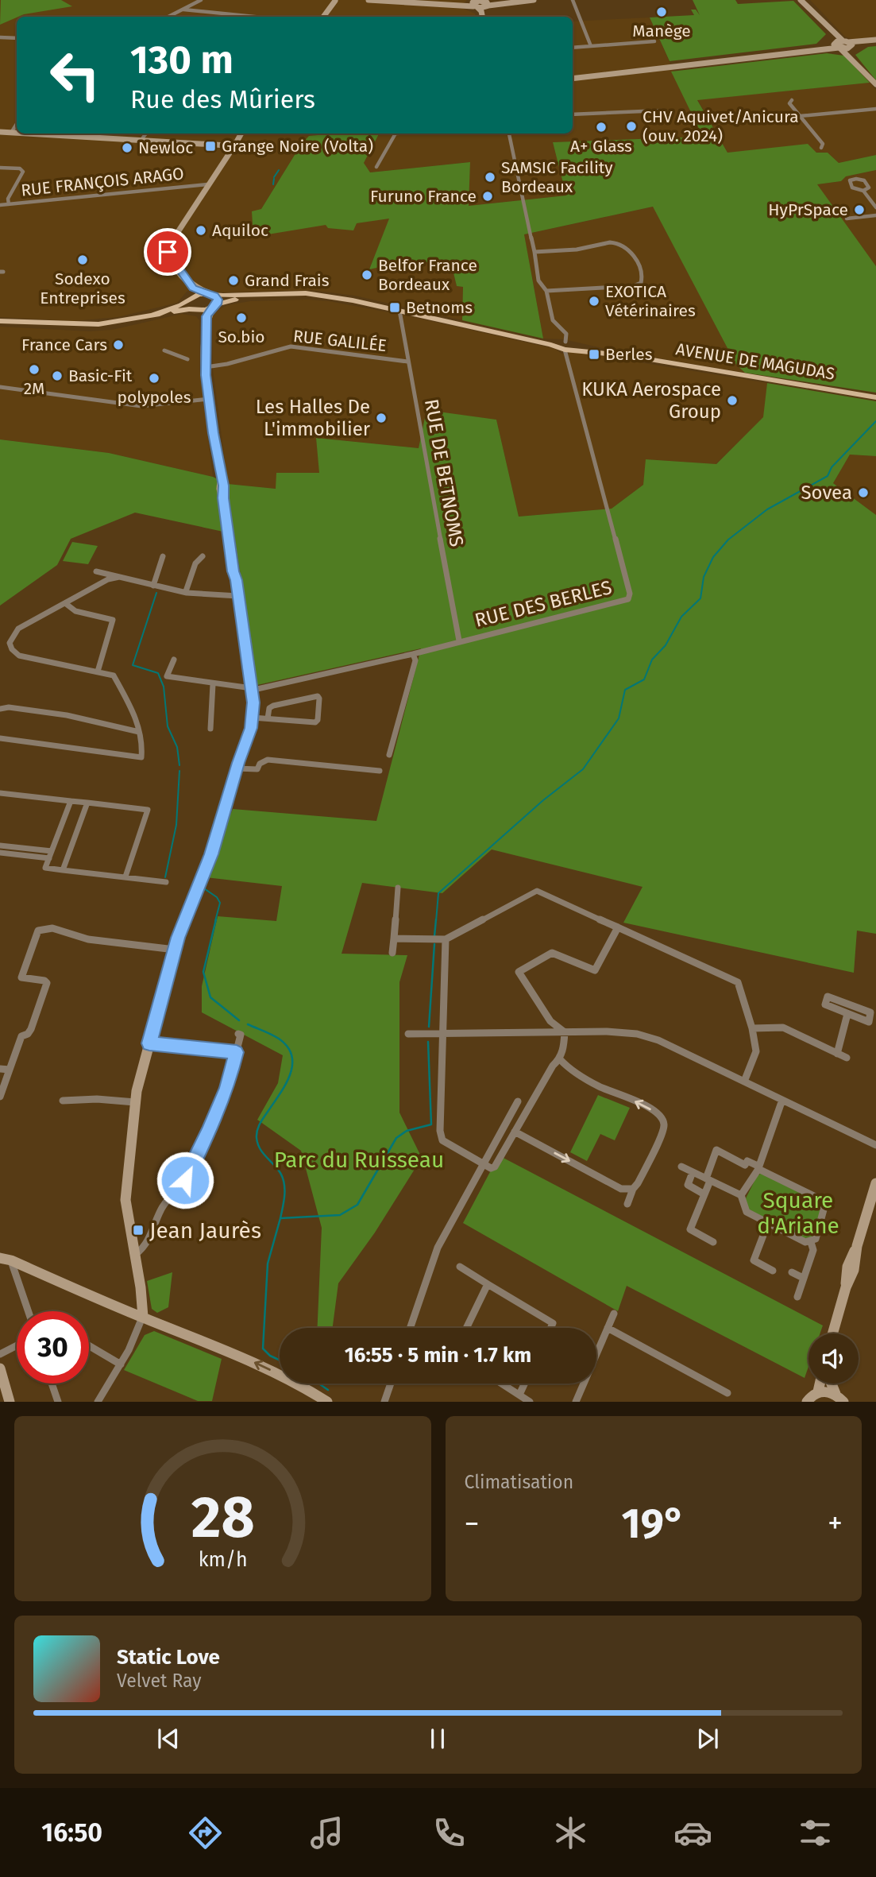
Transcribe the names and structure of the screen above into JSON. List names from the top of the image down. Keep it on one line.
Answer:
{"streets":{"main road":["AVENUE DE MAGUDAS"],"street":["RUE FRANÇOIS ARAGO","RUE GALILÉE","RUE DE BETNOMS","RUE DES BERLES"]},"crossings":[["RUE GALILÉE","RUE DE BETNOMS"],["AVENUE DE MAGUDAS","RUE DE BETNOMS"],["AVENUE DE MAGUDAS","RUE DES BERLES"],["RUE DE BETNOMS","RUE DES BERLES"]],"parks":["Parc du Ruisseau","Square d'Ariane"],"places":{"other":["Manège","CHV Aquivet/Anicura (ouv. 2024)","A+ Glass","Newloc","SAMSIC Facility Bordeaux","Furuno France","HyPrSpace","Aquiloc","Sodexo Entreprises","Belfor France Bordeaux","Grand Frais","EXOTICA Vétérinaires","So.bio","France Cars","2M","Basic-Fit","polypoles","KUKA Aerospace Group","Les Halles De L'immobilier","Sovea"],"transit":["Grange Noire (Volta)","Betnoms","Berles","Jean Jaurès"]},"page":{"turn":["130 m","Rue des Mûriers"],"limit":"30","trip":"16:55 · 5 min · 1.7 km","tile":"Climatisation","heat":["−","19°","+"],"song":["Static Love","Velvet Ray"],"tabs":"16:50","gauge":["28","km/h"]}}
